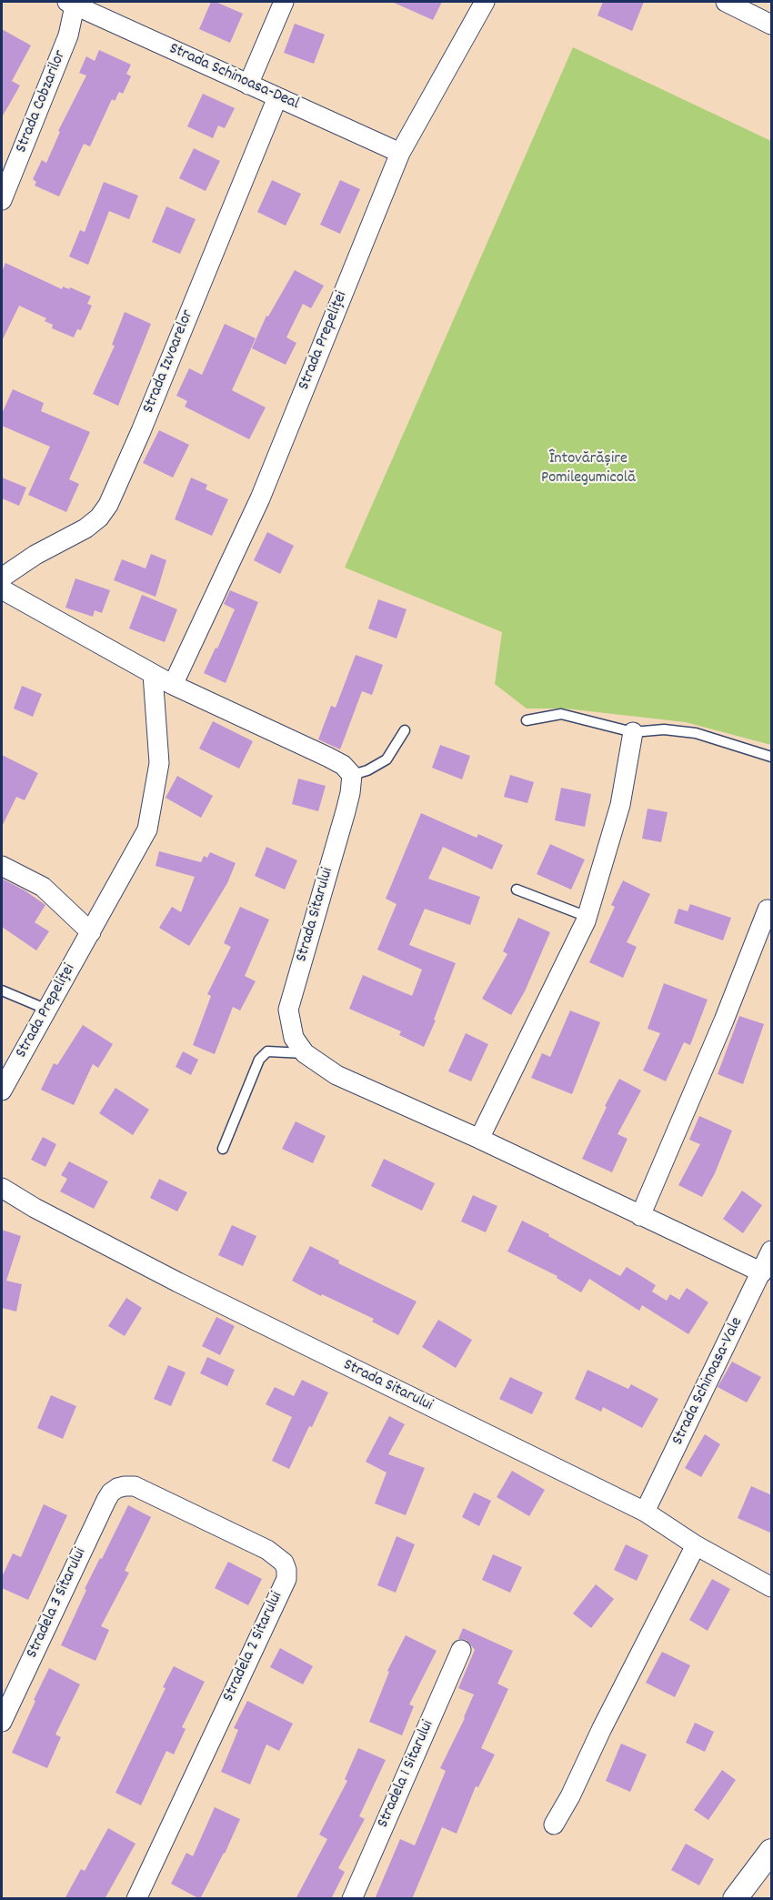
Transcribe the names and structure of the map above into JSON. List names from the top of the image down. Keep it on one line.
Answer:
{"streets":{"street":["Strada Schinoasa-Deal","Strada Cobzarilor","Strada Prepeliței","Strada Izvoarelor","Strada Sitarului","Strada Schinoasa-Vale","Stradela 3 Sitarului","Stradela 2 Sitarului","Stradela 1 Sitarului"]},"crossings":[["Strada Schinoasa-Deal","Strada Cobzarilor"],["Strada Schinoasa-Deal","Strada Prepeliței"],["Strada Schinoasa-Deal","Strada Izvoarelor"],["Strada Sitarului","Strada Schinoasa-Vale"],["Stradela 3 Sitarului","Stradela 2 Sitarului"]],"parks":["Întovărășire Pomilegumicolă"]}
